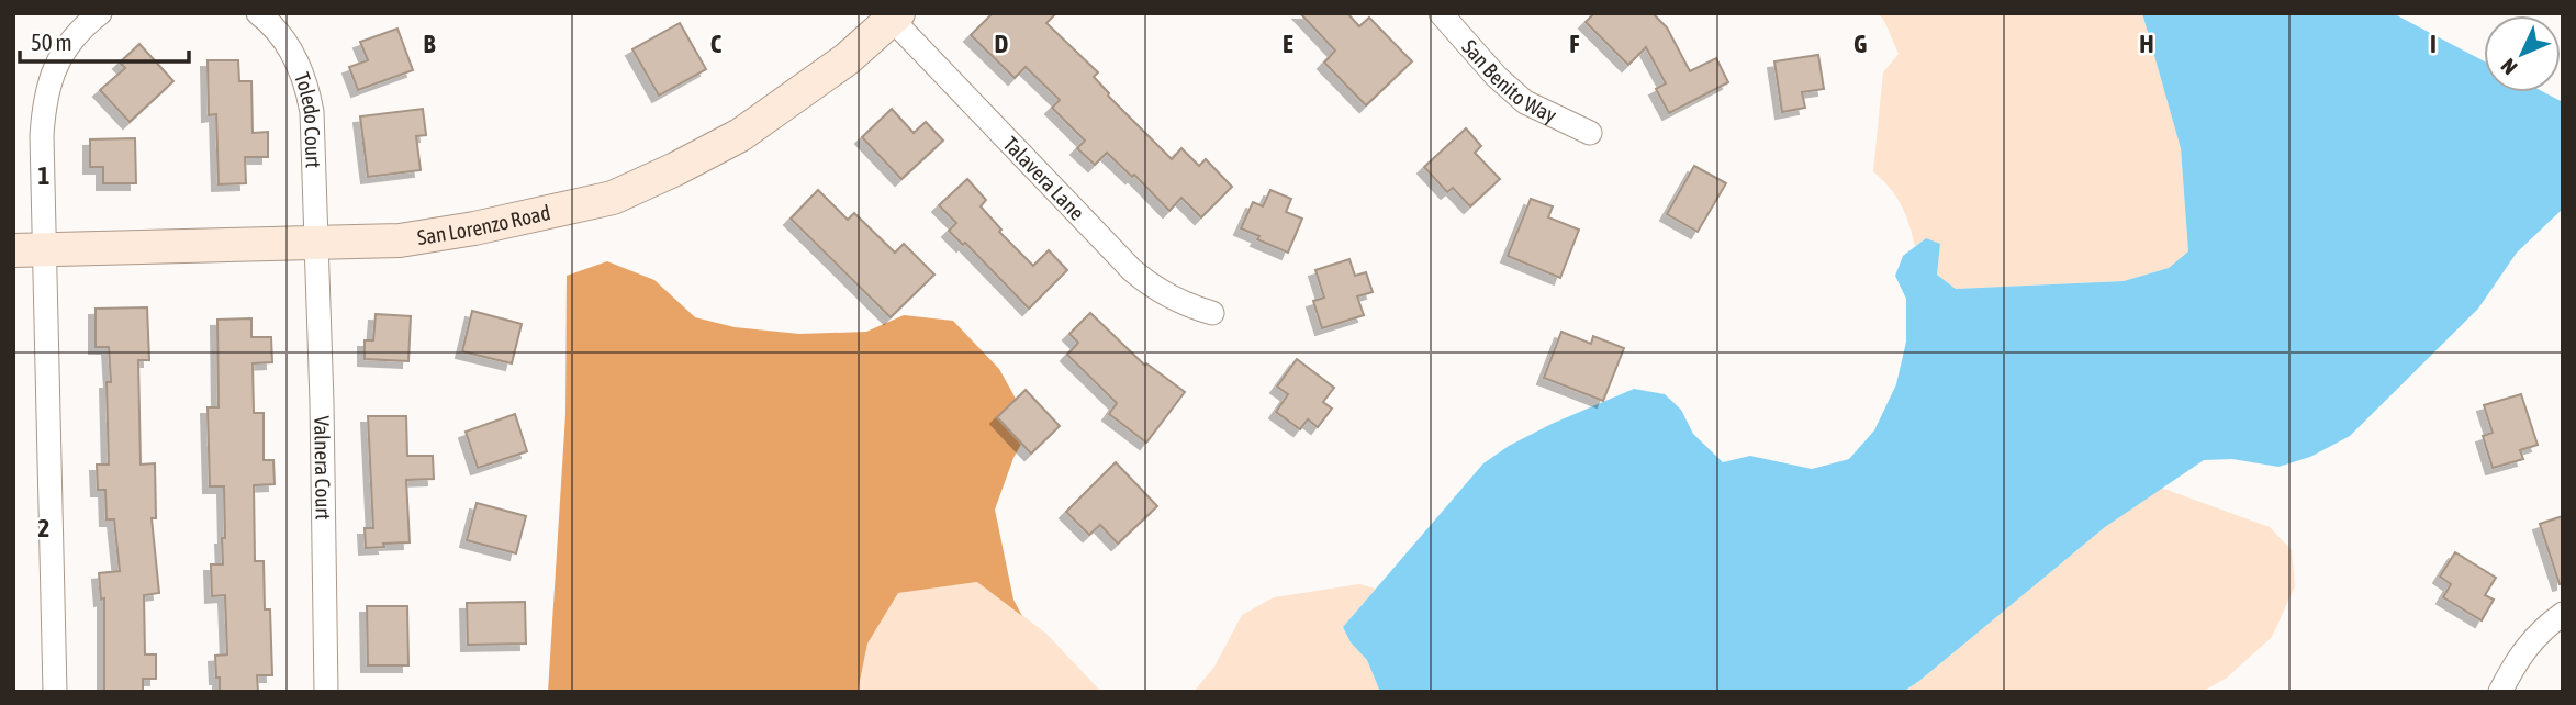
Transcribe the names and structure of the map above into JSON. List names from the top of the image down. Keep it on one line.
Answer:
{"streets":{"street":["San Benito Way","Toledo Court","Talavera Lane","San Lorenzo Road","Valnera Court"]},"crossings":[["Toledo Court","San Lorenzo Road"],["Toledo Court","Valnera Court"],["Talavera Lane","San Lorenzo Road"],["San Lorenzo Road","Valnera Court"]],"scale_bar":"50 m","north":"bottom left","grid":{"columns":["B","C","D","E","F","G","H","I"],"rows":["1","2"]}}
